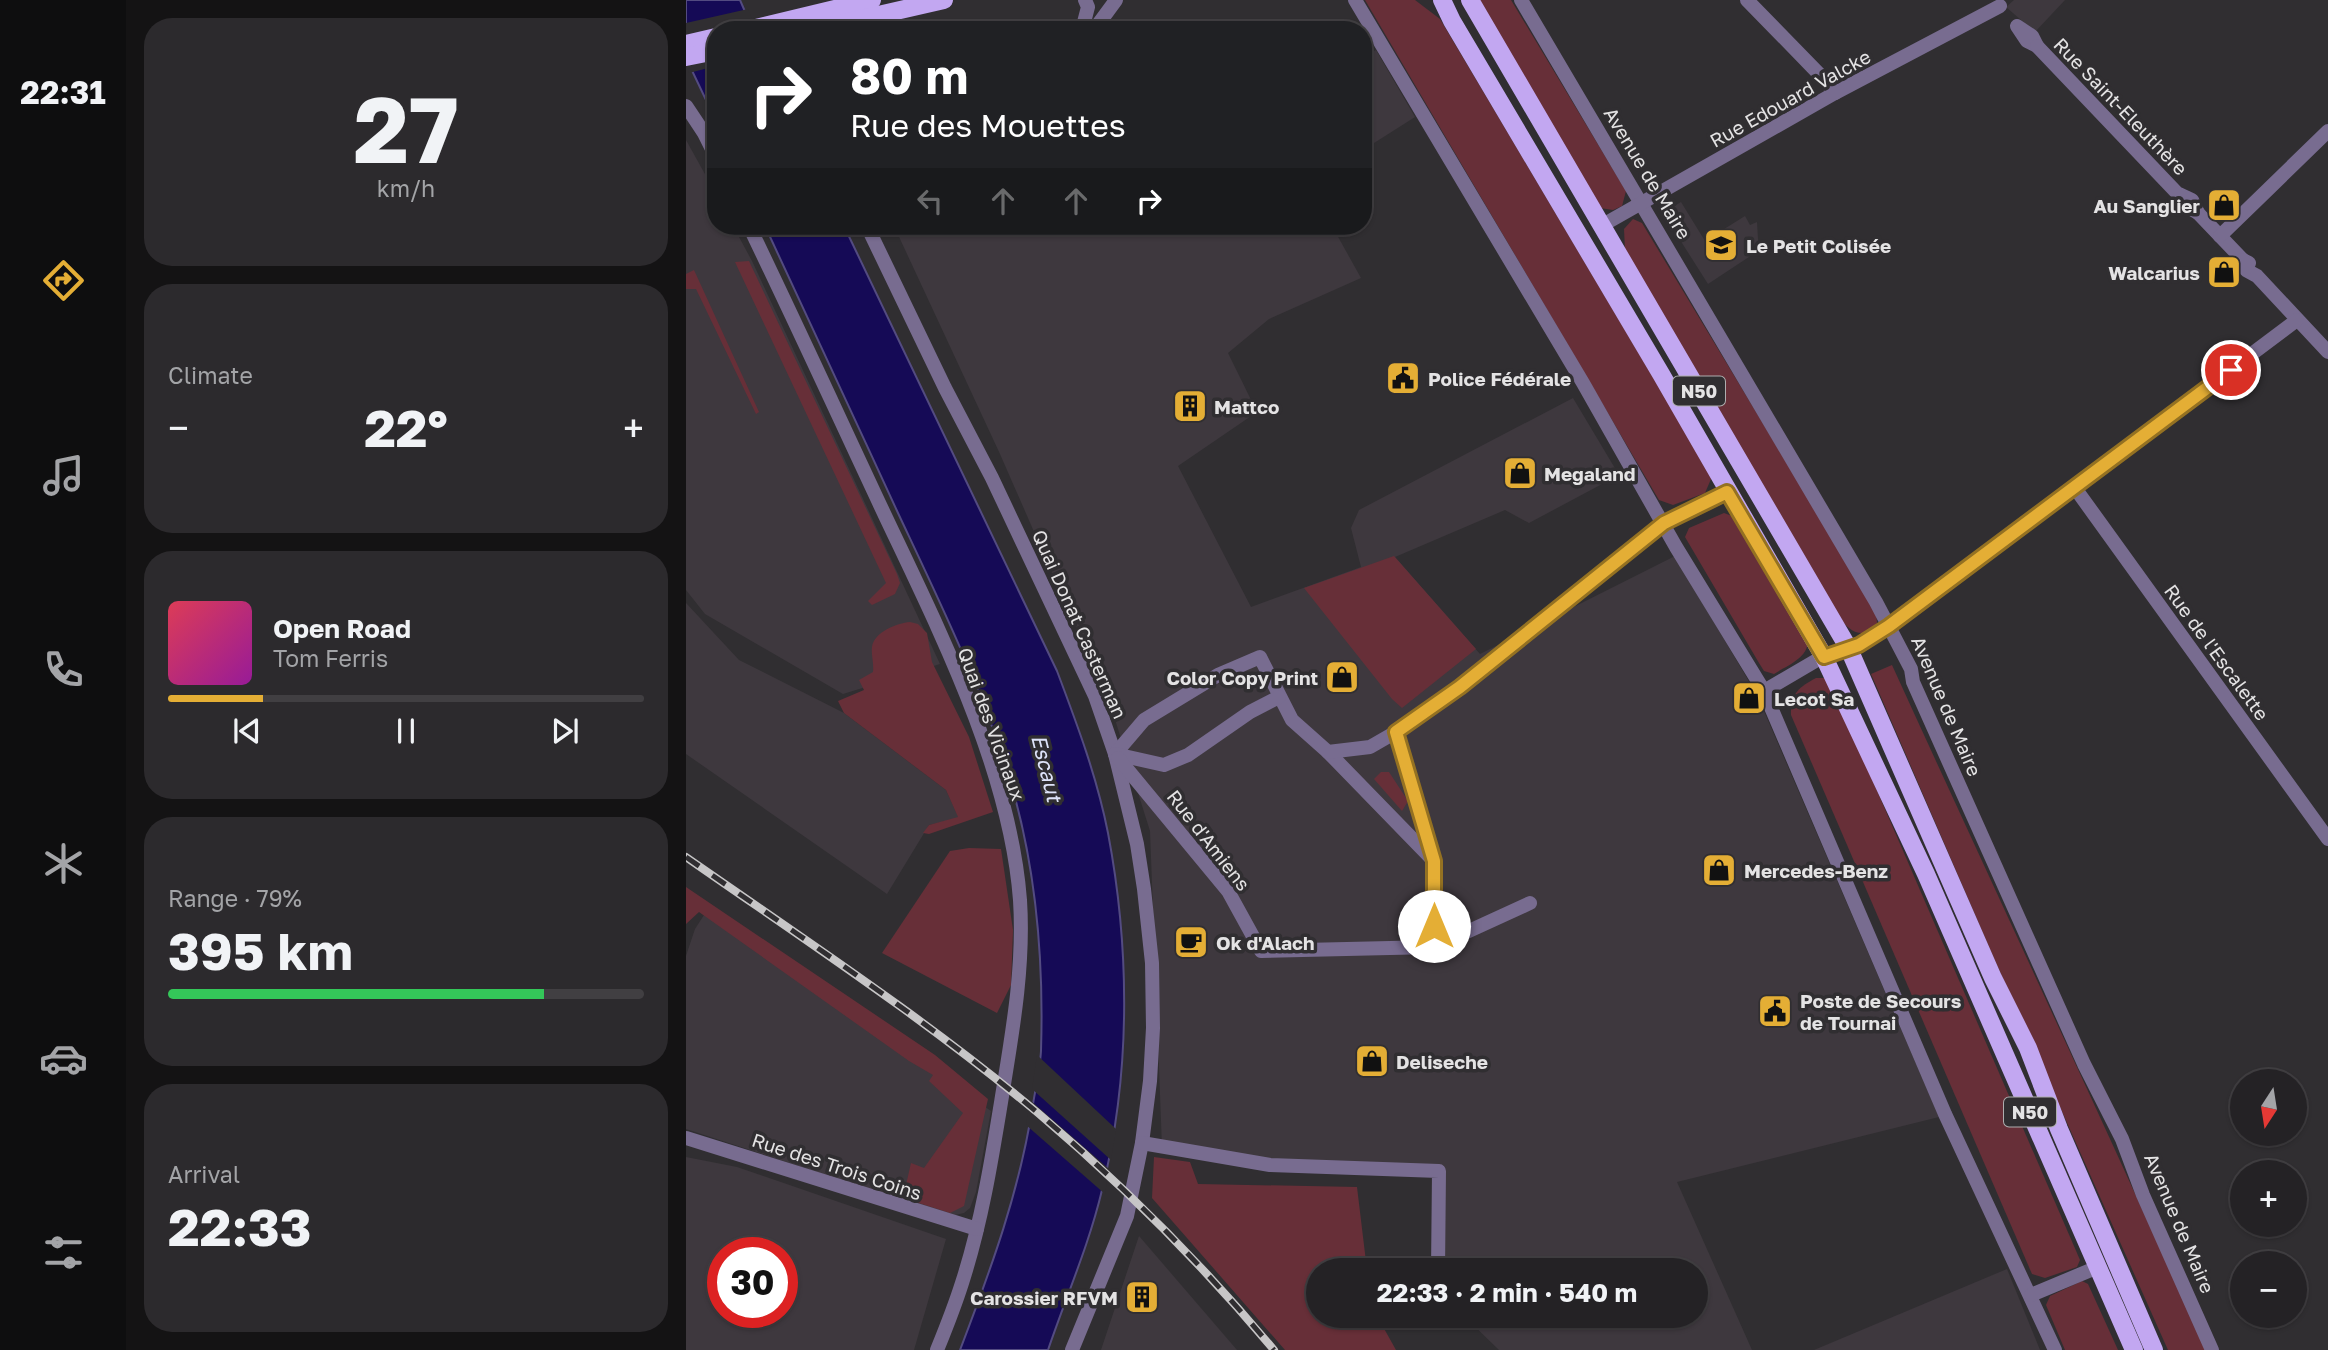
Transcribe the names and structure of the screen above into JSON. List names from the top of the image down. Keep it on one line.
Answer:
{"streets":{"main road":["N50"],"street":["Rue Edouard Valcke","Rue Saint-Eleuthère","Avenue de Maire","Quai Donat Casterman","Rue de l'Escalette","Quai des Vicinaux","Rue d'Amiens","Rue des Trois Coins"]},"crossings":[["Rue Edouard Valcke","Rue Saint-Eleuthère"],["Rue Edouard Valcke","Avenue de Maire"],["Rue Edouard Valcke","N50"],["Quai Donat Casterman","Rue d'Amiens"],["Quai des Vicinaux","Rue des Trois Coins"]],"water":["Escaut"],"places":{"shop":["Au Sanglier","Walcarius","Megaland","Color Copy Print","Lecot Sa","Mercedes-Benz","Deliseche"],"school or university":["Le Petit Colisée"],"public building":["Police Fédérale","Poste de Secours de Tournai"],"building":["Mattco","Carossier RFVM"],"cafe":["Ok d'Alach"]},"north":"bottom","page":{"tabs":"22:31","tile":[["27","km/h"],"Climate",["Range · 79%","395 km"],["Arrival","22:33"]],"turn":["80 m","Rue des Mouettes"],"heat":["−","22°","+"],"song":["Open Road","Tom Ferris"],"map_buttons":["+","−"],"limit":"30","trip":"22:33 · 2 min · 540 m"}}
